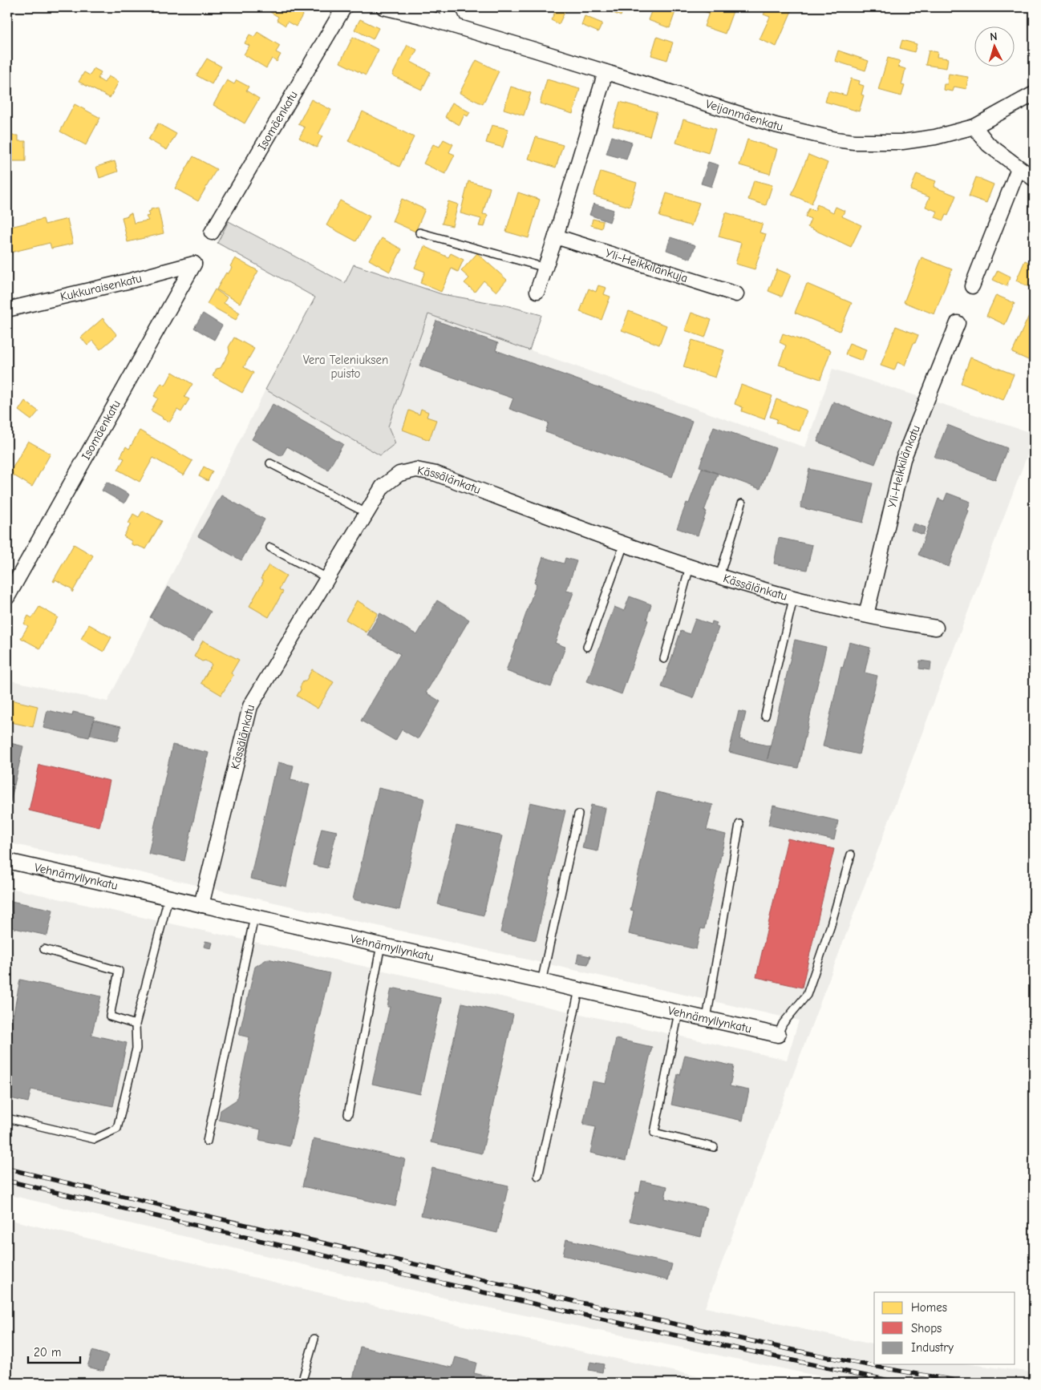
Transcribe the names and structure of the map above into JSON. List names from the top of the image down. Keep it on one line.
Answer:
{"streets":{"street":["Veijanmäenkatu","Isomäenkatu","Yli-Heikkilänkuja","Kukkuraisenkatu","Yli-Heikkilänkatu","Kässälänkatu","Vehnämyllynkatu"]},"crossings":[["Isomäenkatu","Kukkuraisenkatu"],["Yli-Heikkilänkatu","Kässälänkatu"],["Kässälänkatu","Vehnämyllynkatu"]],"parks":["Vera Teleniuksen puisto"],"legend":["Homes","Shops","Industry"],"scale_bar":"20 m","north":"top"}
